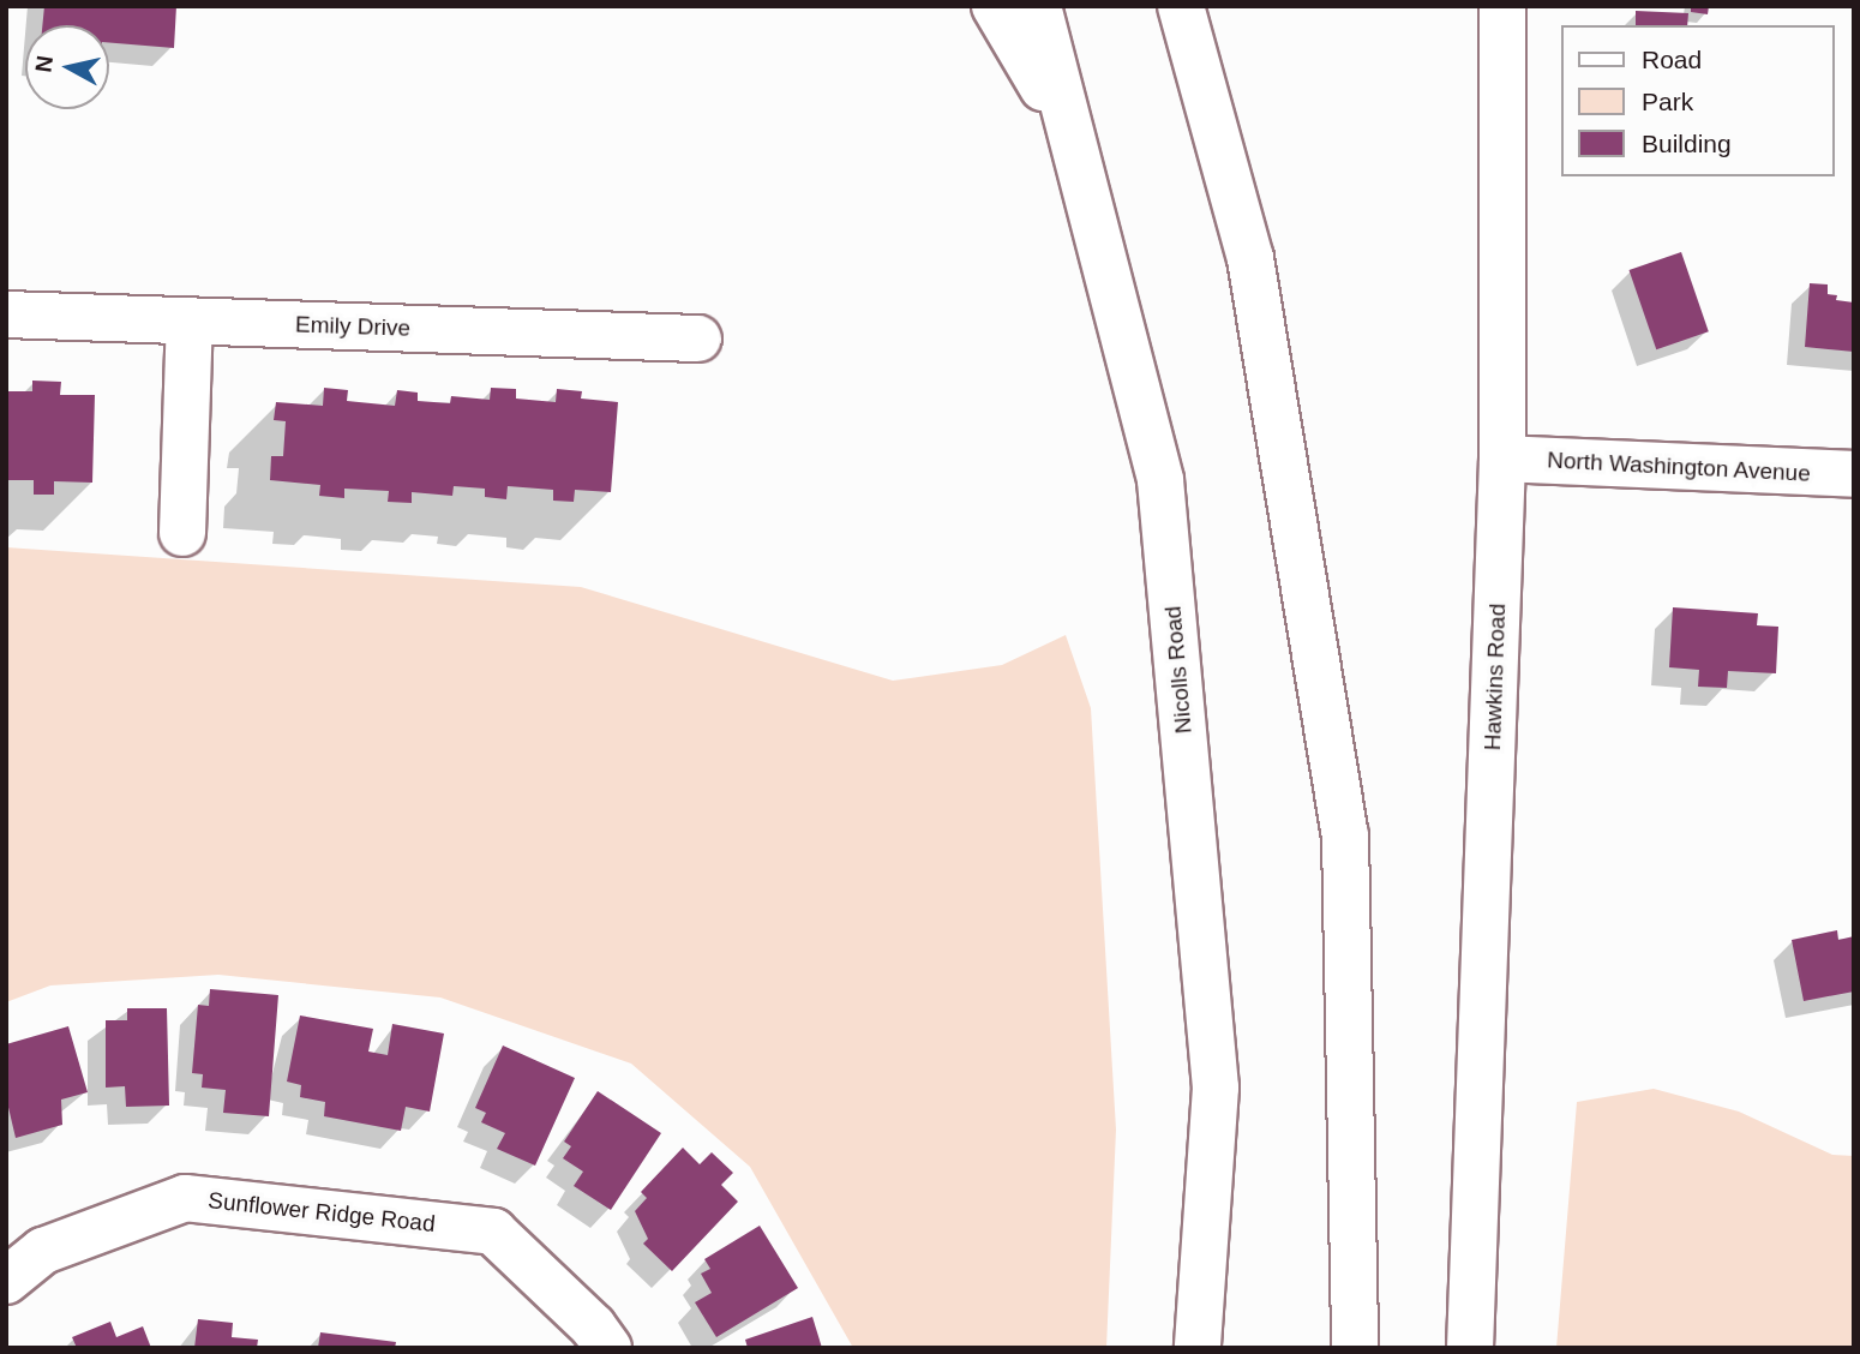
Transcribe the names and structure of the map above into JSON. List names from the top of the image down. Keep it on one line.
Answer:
{"streets":{"main road":["Emily Drive","North Washington Avenue","Nicolls Road","Hawkins Road","Sunflower Ridge Road"]},"crossings":[["North Washington Avenue","Hawkins Road"]],"legend":["Road","Park","Building"],"north":"left"}
